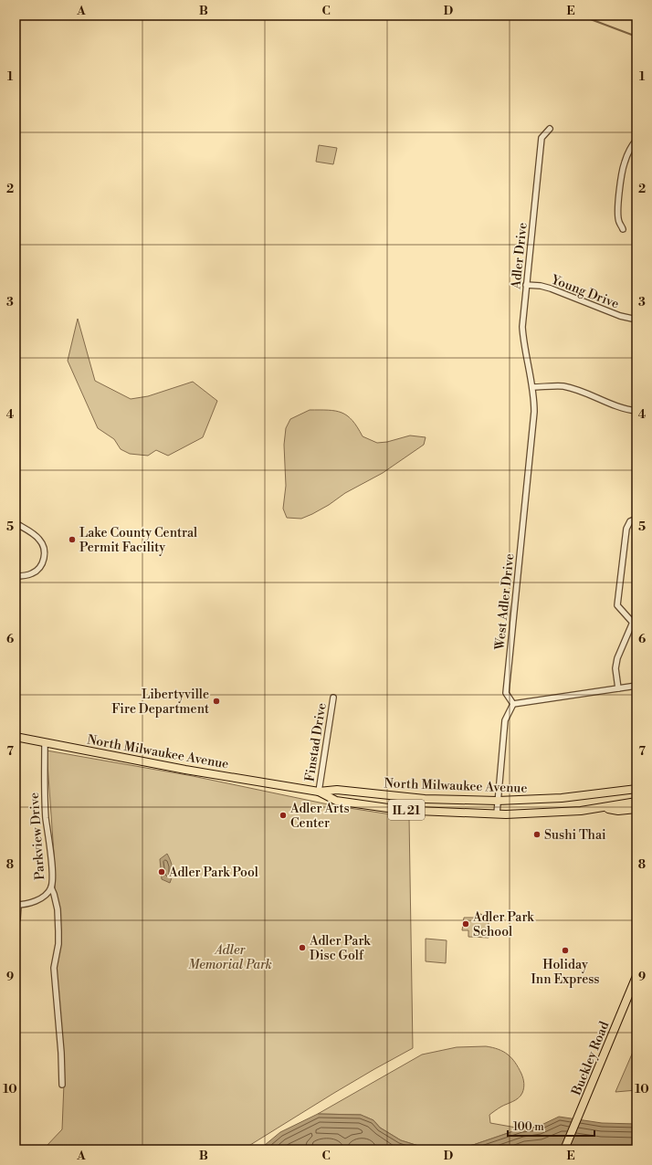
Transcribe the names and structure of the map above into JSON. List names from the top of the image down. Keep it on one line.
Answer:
{"streets":{"main road":["North Milwaukee Avenue","IL 21","Buckley Road"],"street":["Adler Drive","Young Drive","West Adler Drive","Finstad Drive","Parkview Drive"]},"crossings":[["Adler Drive","Young Drive"],["Adler Drive","West Adler Drive"],["Finstad Drive","North Milwaukee Avenue"],["North Milwaukee Avenue","Parkview Drive"]],"parks":["Adler Memorial Park"],"places":["Lake County Central Permit Facility","Libertyville Fire Department","Adler Arts Center","Sushi Thai","Adler Park Pool","Adler Park School","Adler Park Disc Golf","Holiday Inn Express"],"scale_bar":"100 m","grid":{"columns":["A","B","C","D","E"],"rows":["1","2","3","4","5","6","7","8","9","10"]}}
